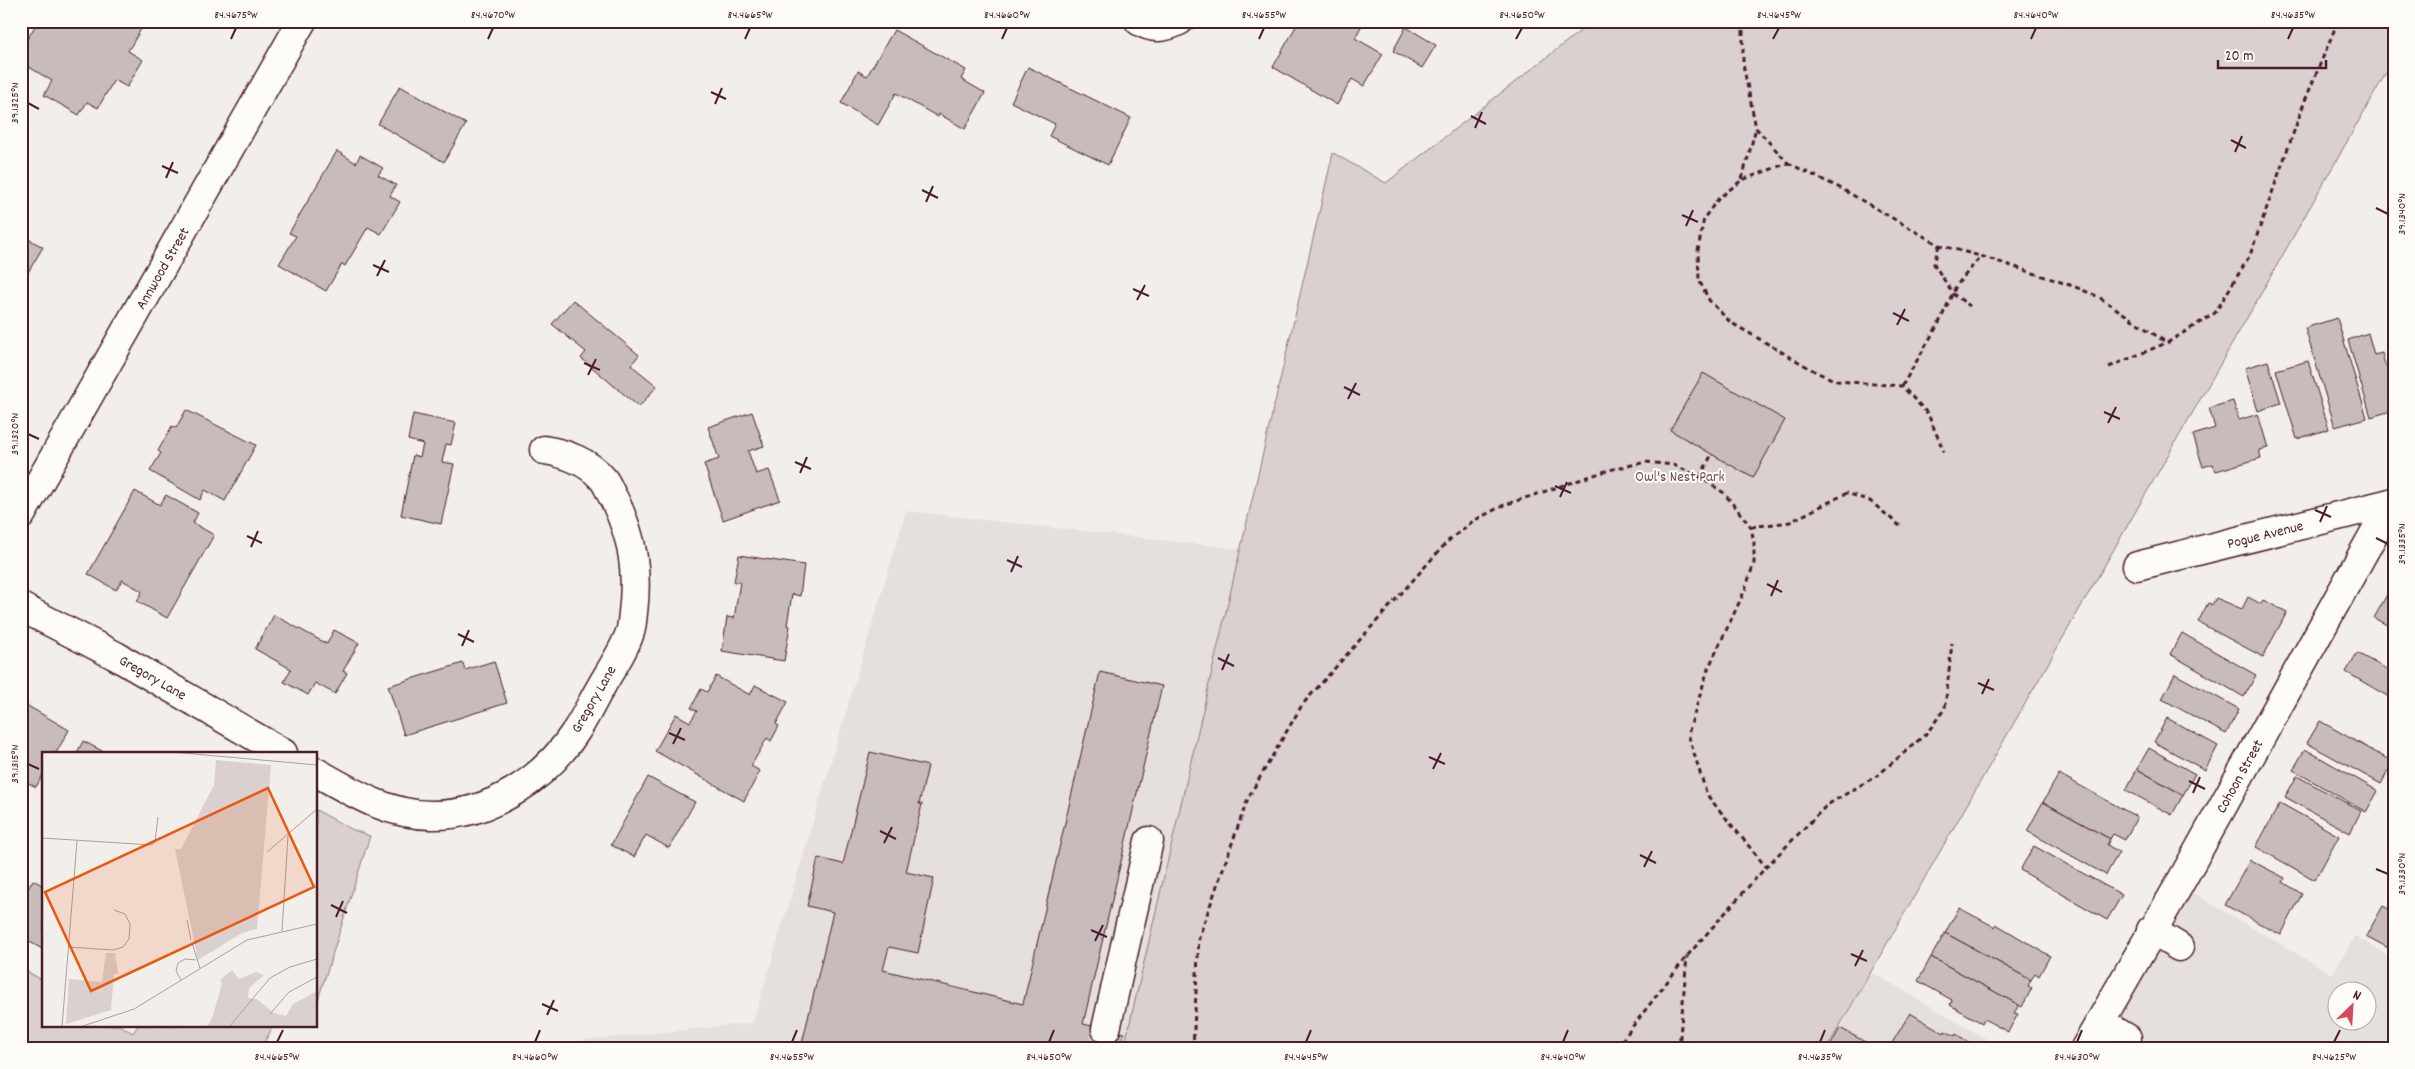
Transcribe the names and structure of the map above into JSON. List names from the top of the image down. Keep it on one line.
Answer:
{"streets":{"street":["Annwood Street","Pogue Avenue","Gregory Lane","Cohoon Street"]},"crossings":[["Pogue Avenue","Cohoon Street"]],"parks":["Owl's Nest Park"],"scale_bar":"20 m","north":"top right","coordinates":["84.4675°W","84.4670°W","84.4665°W","84.4660°W","84.4655°W","84.4650°W","84.4645°W","84.4640°W","84.4635°W","39.1325°N","39.1340°N","39.1320°N","39.1335°N","39.1315°N","39.1330°N","84.4630°W","84.4625°W"]}
